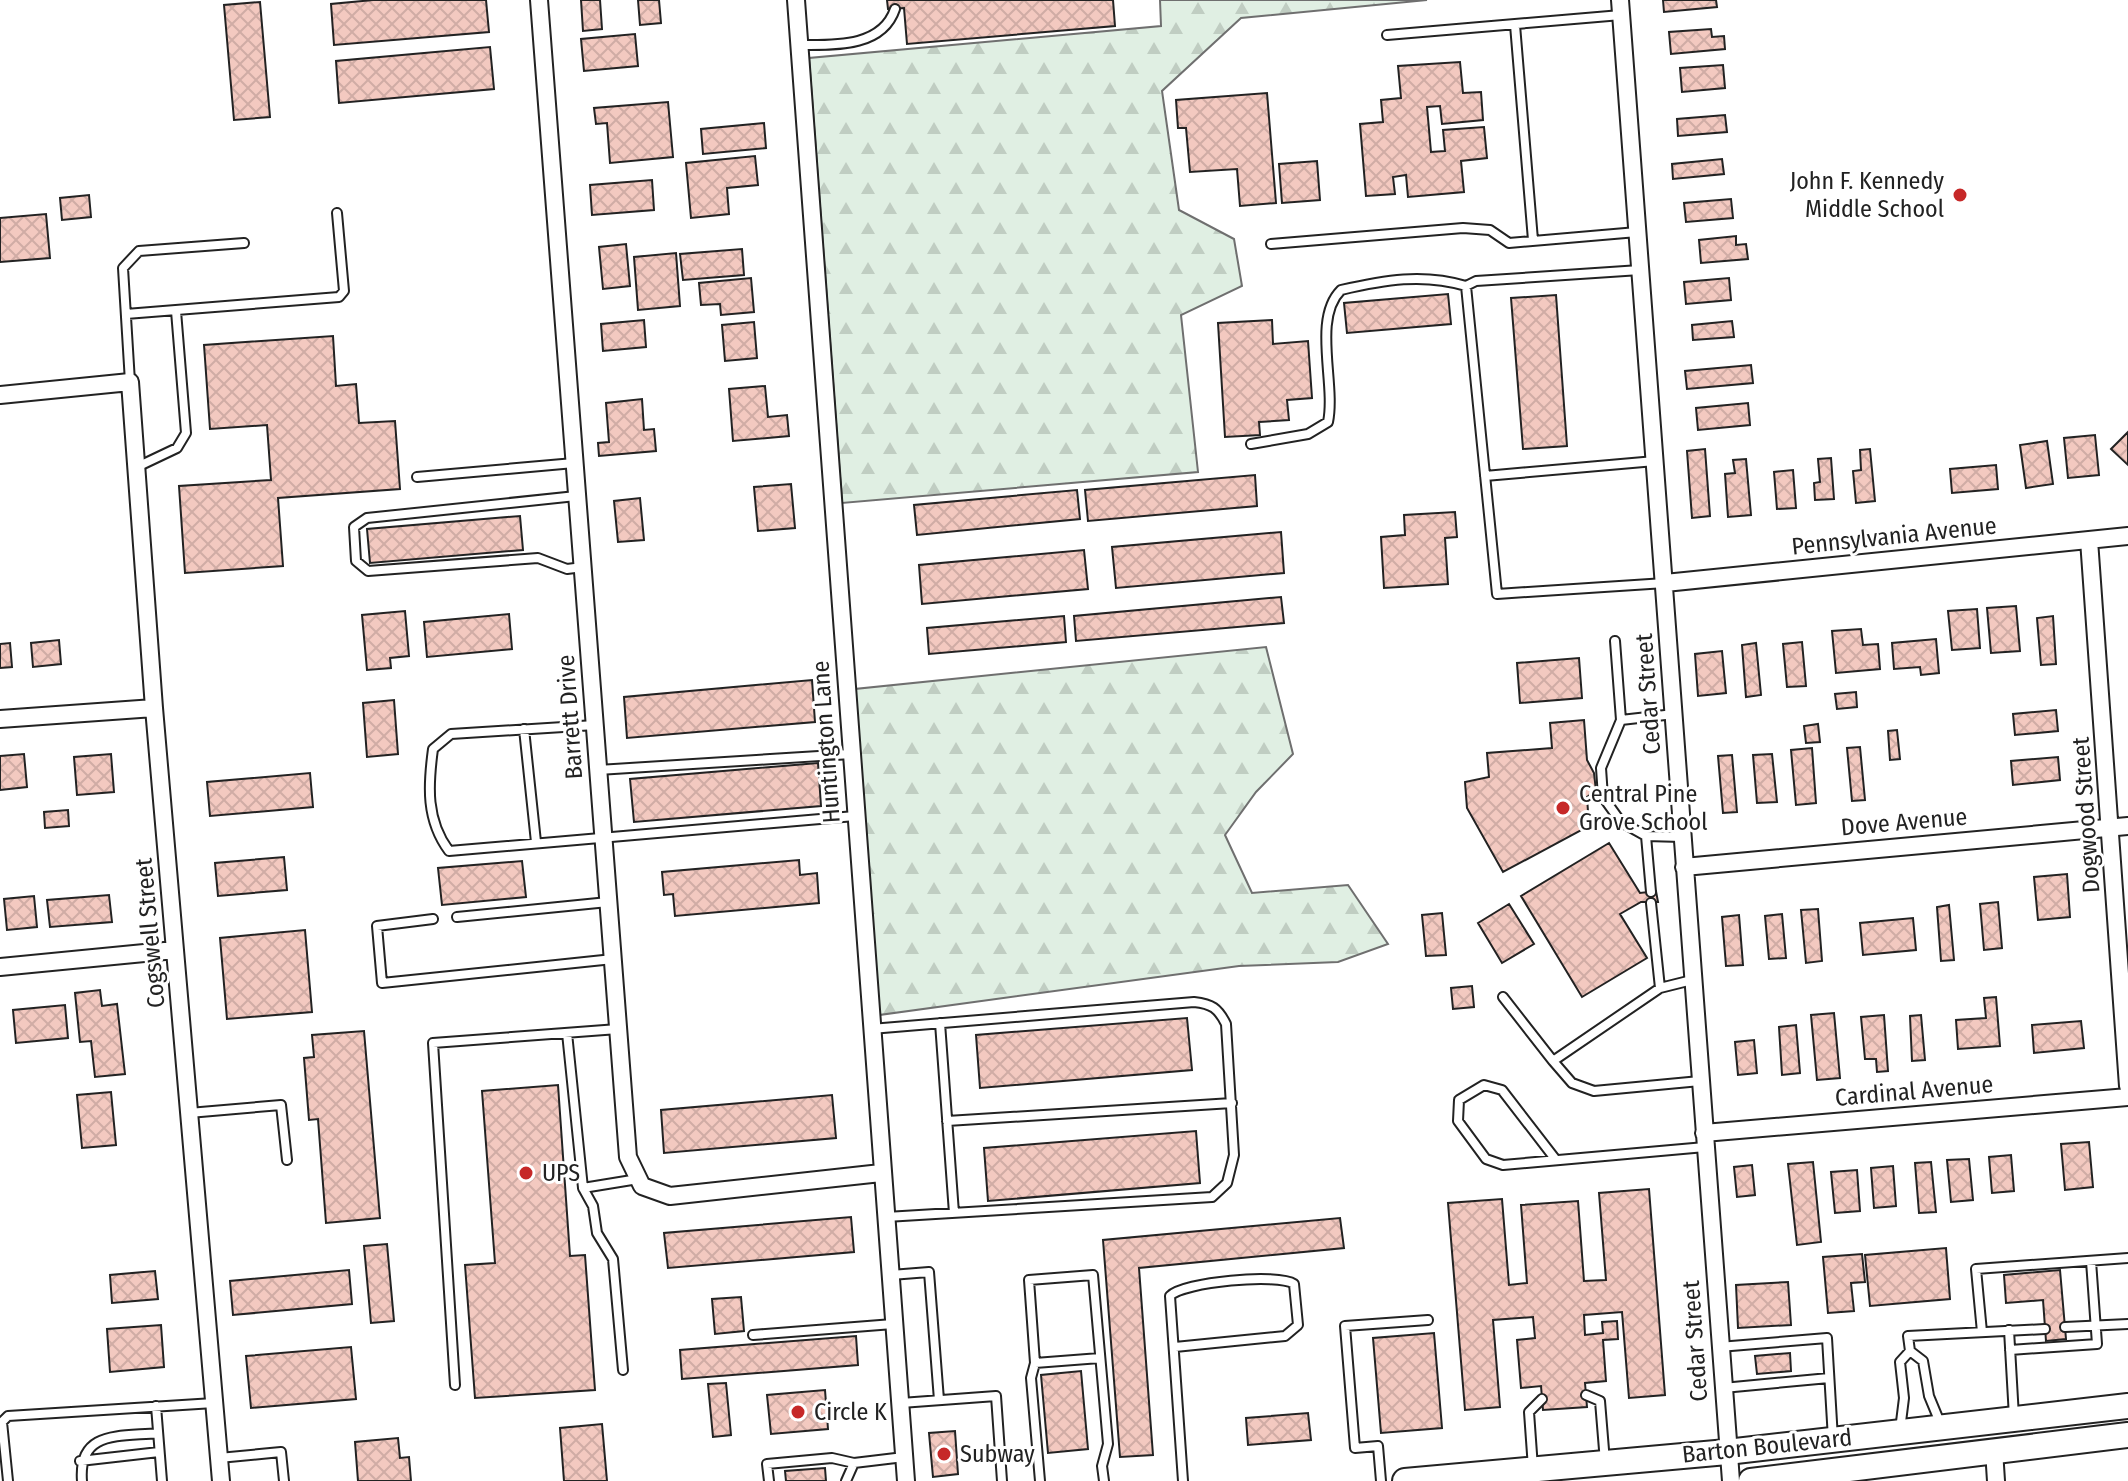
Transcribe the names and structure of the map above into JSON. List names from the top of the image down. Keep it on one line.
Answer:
{"streets":{"main road":["Barton Boulevard"],"street":["Pennsylvania Avenue","Cedar Street","Barrett Drive","Huntington Lane","Dogwood Street","Dove Avenue","Cogswell Street","Cardinal Avenue"]},"crossings":[["Pennsylvania Avenue","Cedar Street"],["Pennsylvania Avenue","Dogwood Street"],["Cedar Street","Dove Avenue"],["Cedar Street","Cardinal Avenue"],["Cedar Street","Barton Boulevard"],["Dogwood Street","Dove Avenue"]],"places":["John F. Kennedy Middle School","Central Pine Grove School","UPS","Circle K","Subway"]}
